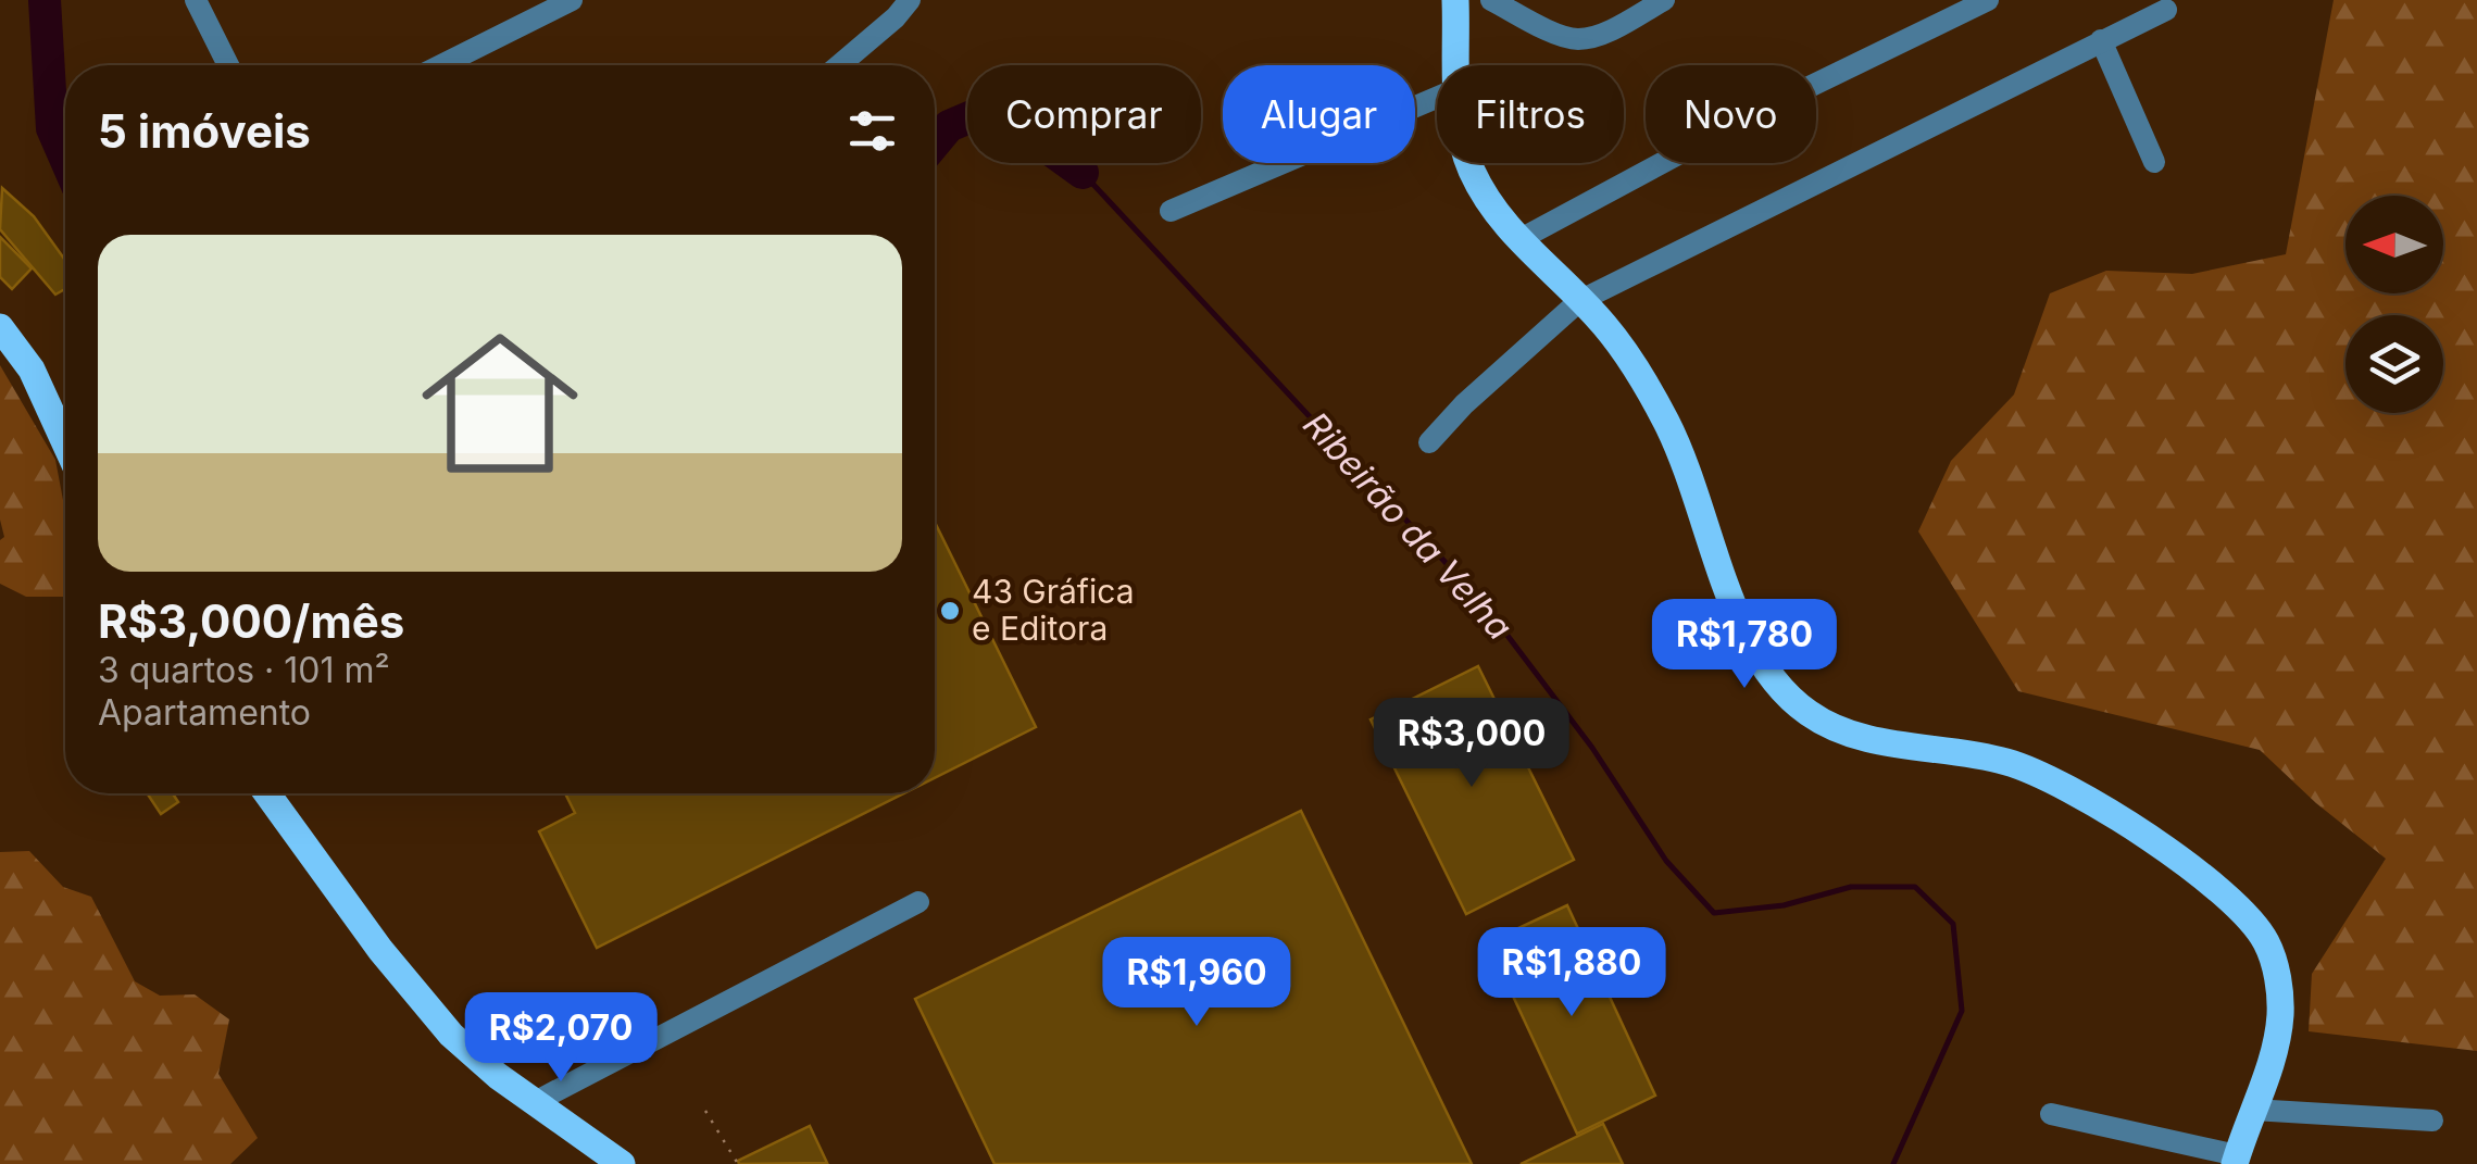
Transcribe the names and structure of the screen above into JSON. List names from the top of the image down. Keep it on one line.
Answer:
{"water":["Ribeirão da Velha"],"places":["43 Gráfica e Editora"],"north":"left","page":{"chip":["Comprar","Alugar","Filtros","Novo"],"heading":"5 imóveis","list":[{"name":"R$3,000/mês","note":"3 quartos · 101 m² · Apartamento"}],"price":["R$1,780","R$3,000","R$1,880","R$1,960","R$2,070"]}}
